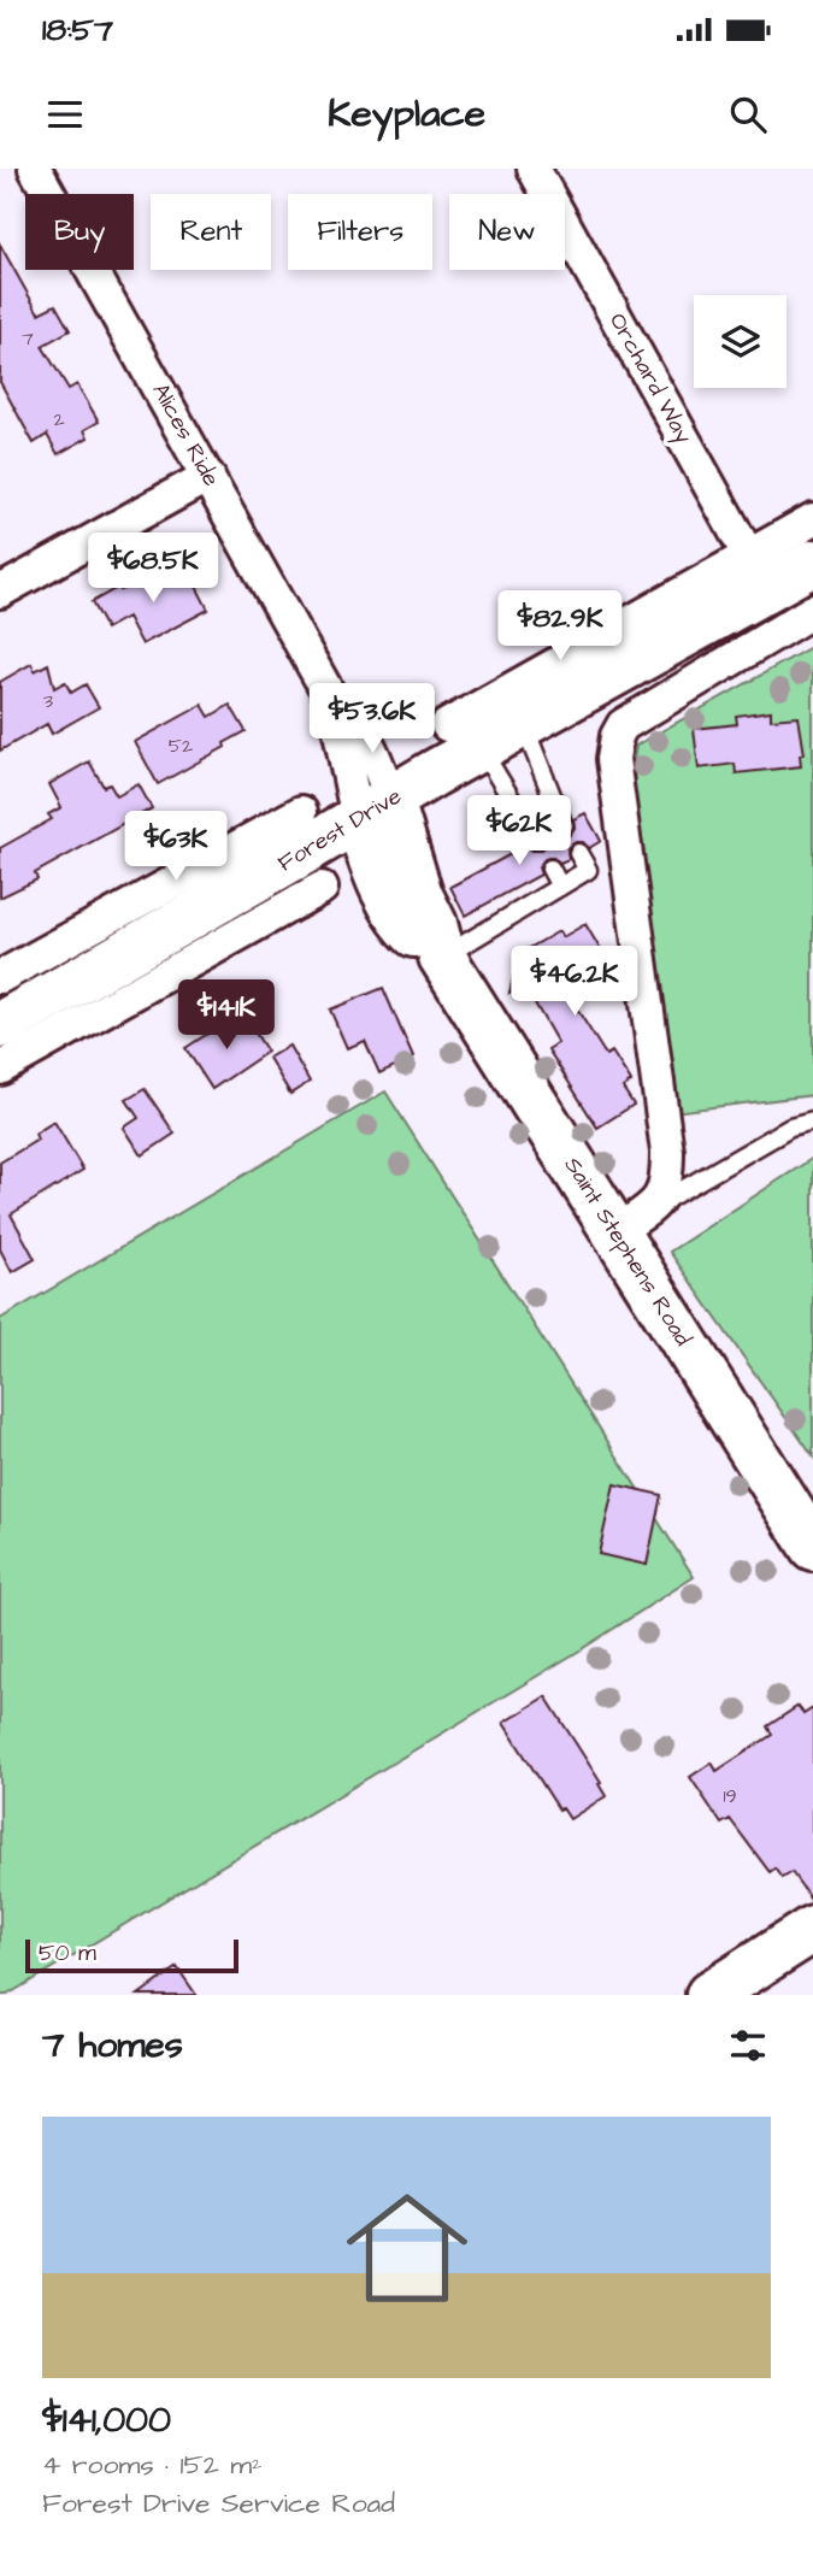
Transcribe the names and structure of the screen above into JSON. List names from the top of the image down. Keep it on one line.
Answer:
{"streets":{"street":["Orchard Way","Alices Ride","Forest Drive","Saint Stephens Road"]},"crossings":[["Orchard Way","Forest Drive"],["Alices Ride","Forest Drive"],["Alices Ride","Saint Stephens Road"],["Forest Drive","Saint Stephens Road"]],"house_numbers":["7","2","3","52","19"],"scale_bar":"50 m","page":{"status":"18:57","header":"Keyplace","chip":["Buy","Rent","Filters","New"],"price":["$68.5K","$82.9K","$53.6K","$62K","$63K","$46.2K","$141K"],"scale":"50 m","heading":"7 homes","list":[{"name":"$141,000","note":"4 rooms · 152 m² · Forest Drive Service Road"}]}}
